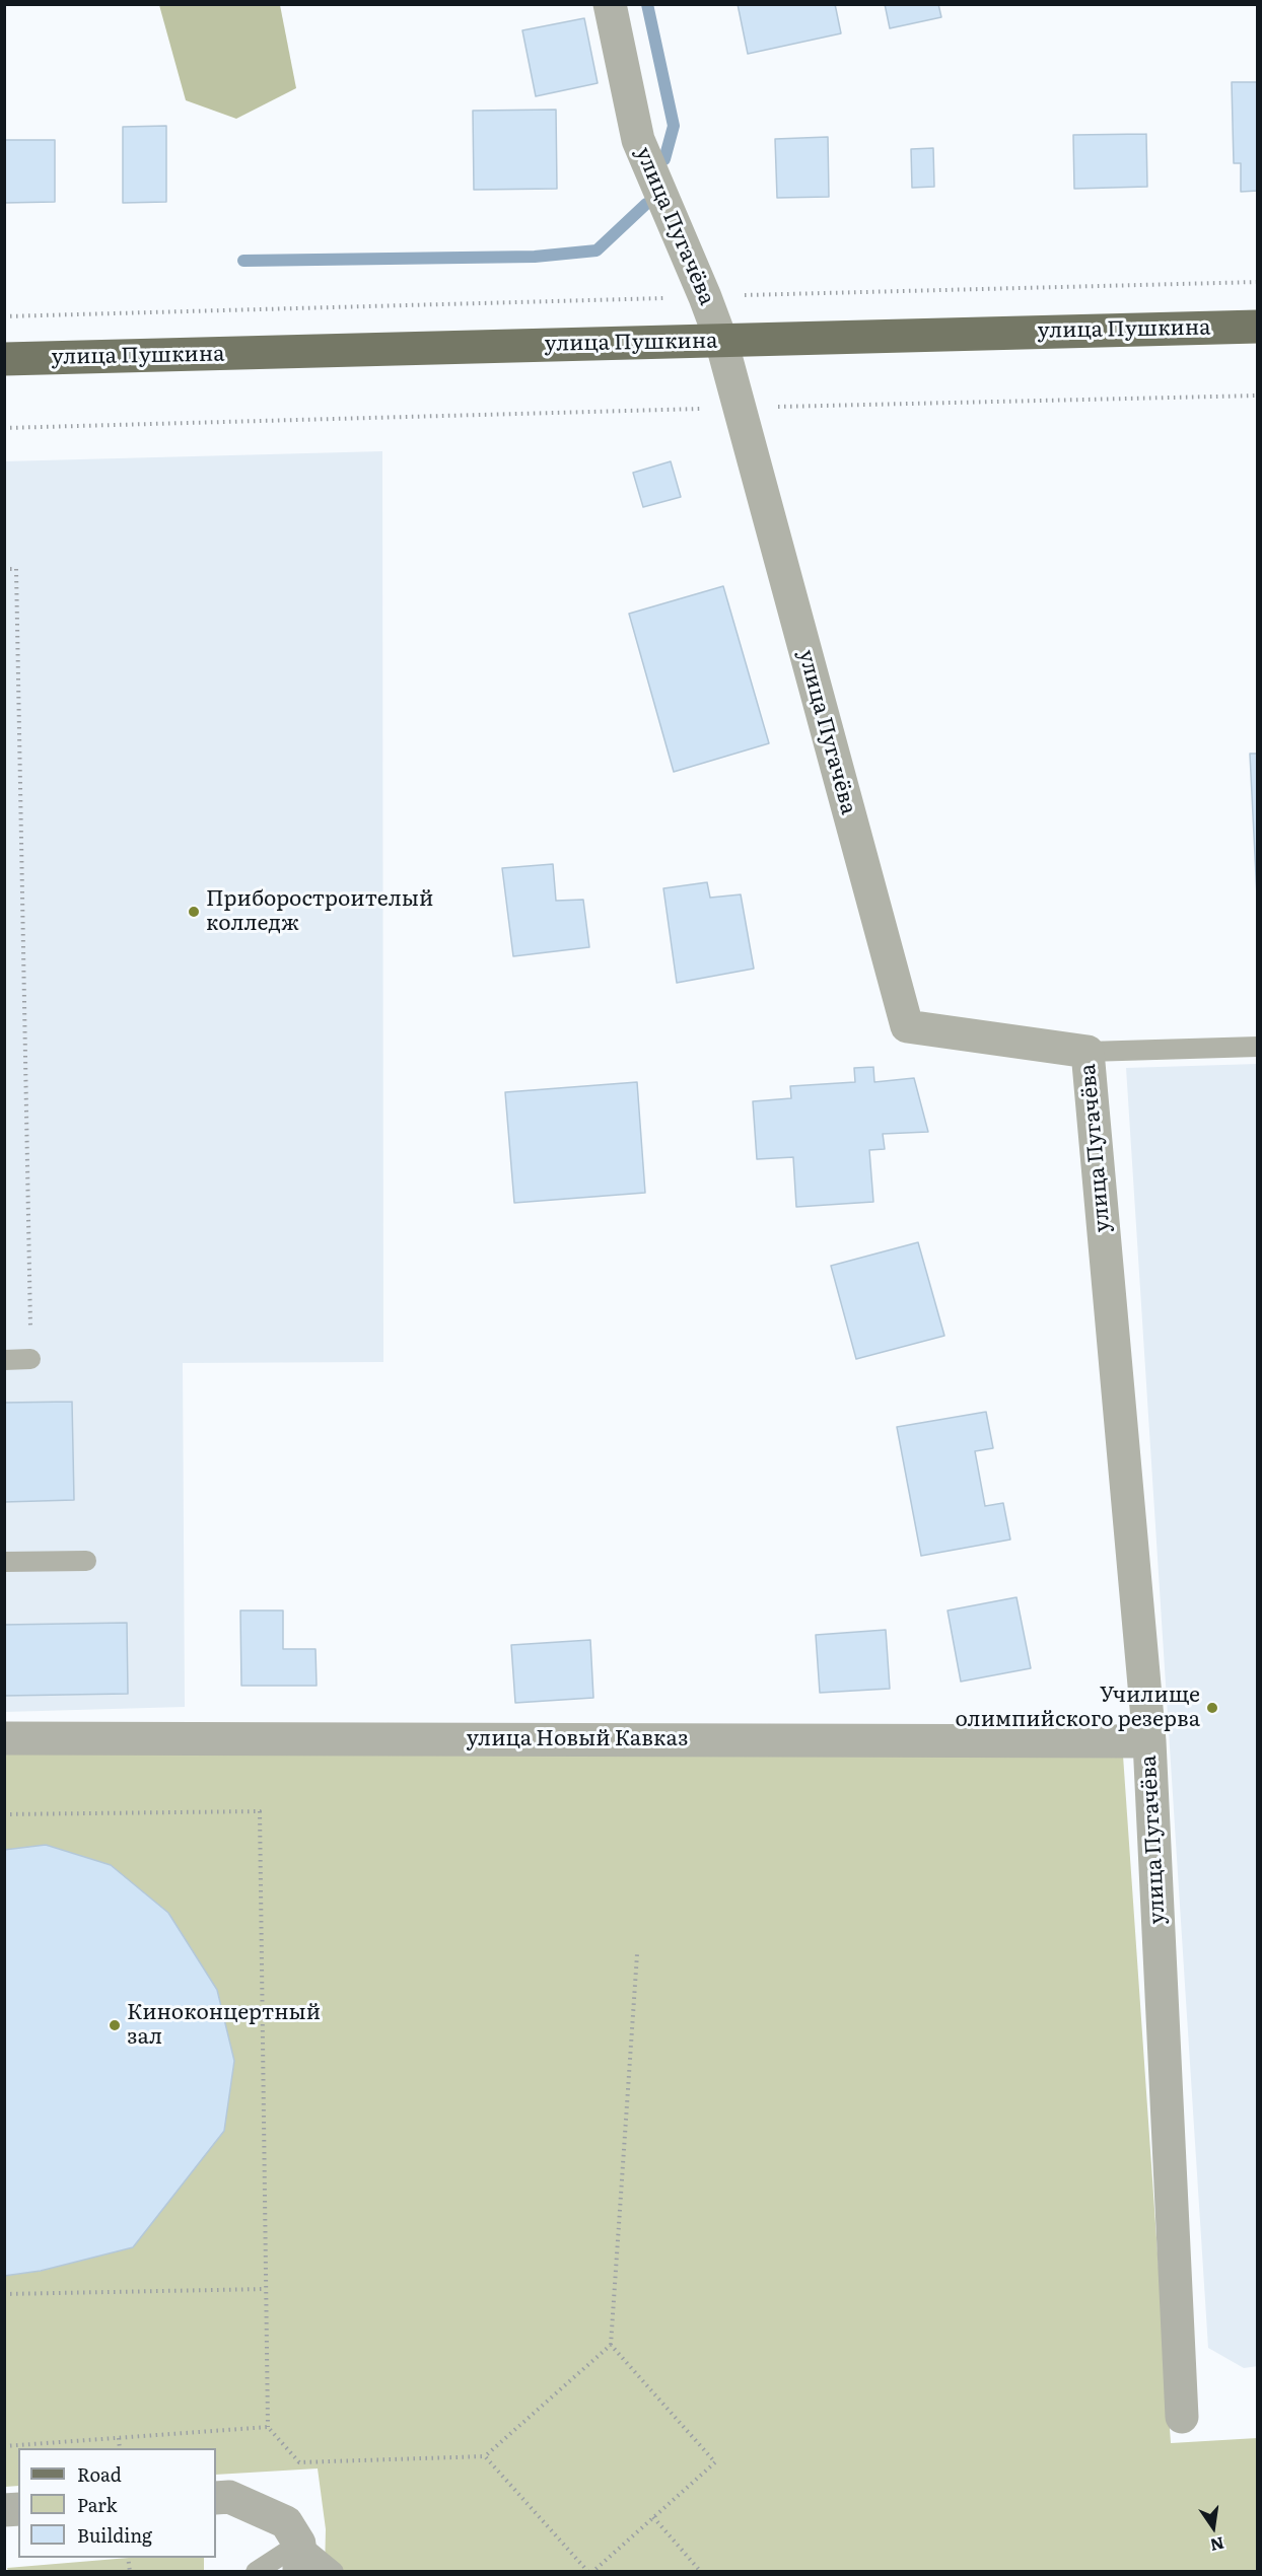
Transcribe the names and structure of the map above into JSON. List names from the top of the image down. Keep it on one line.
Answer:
{"streets":{"main road":["улица Пушкина"],"street":["улица Пугачёва","улица Новый Кавказ"]},"crossings":[["улица Пугачёва","улица Пушкина"],["улица Пугачёва","улица Новый Кавказ"]],"places":["Приборостроителый колледж","Училище олимпийского резерва","Киноконцертный зал"],"legend":["Road","Park","Building"],"north":"bottom"}
